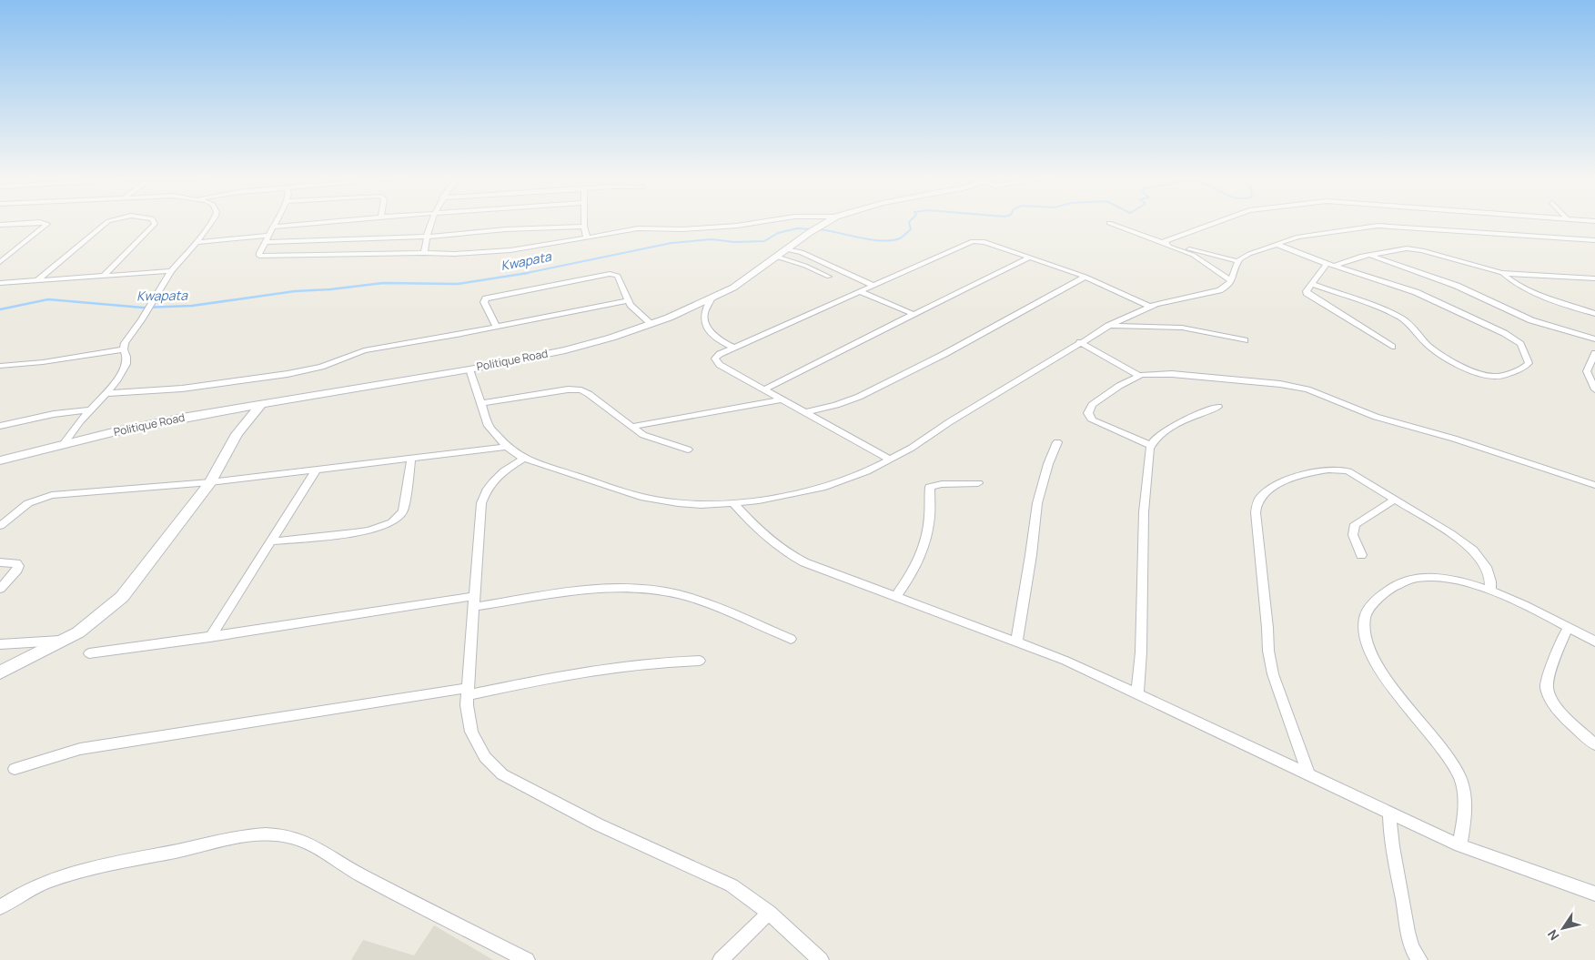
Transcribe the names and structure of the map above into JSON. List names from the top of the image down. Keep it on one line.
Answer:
{"streets":{"street":["Politique Road"]},"water":["Kwapata"],"north":"bottom left"}
